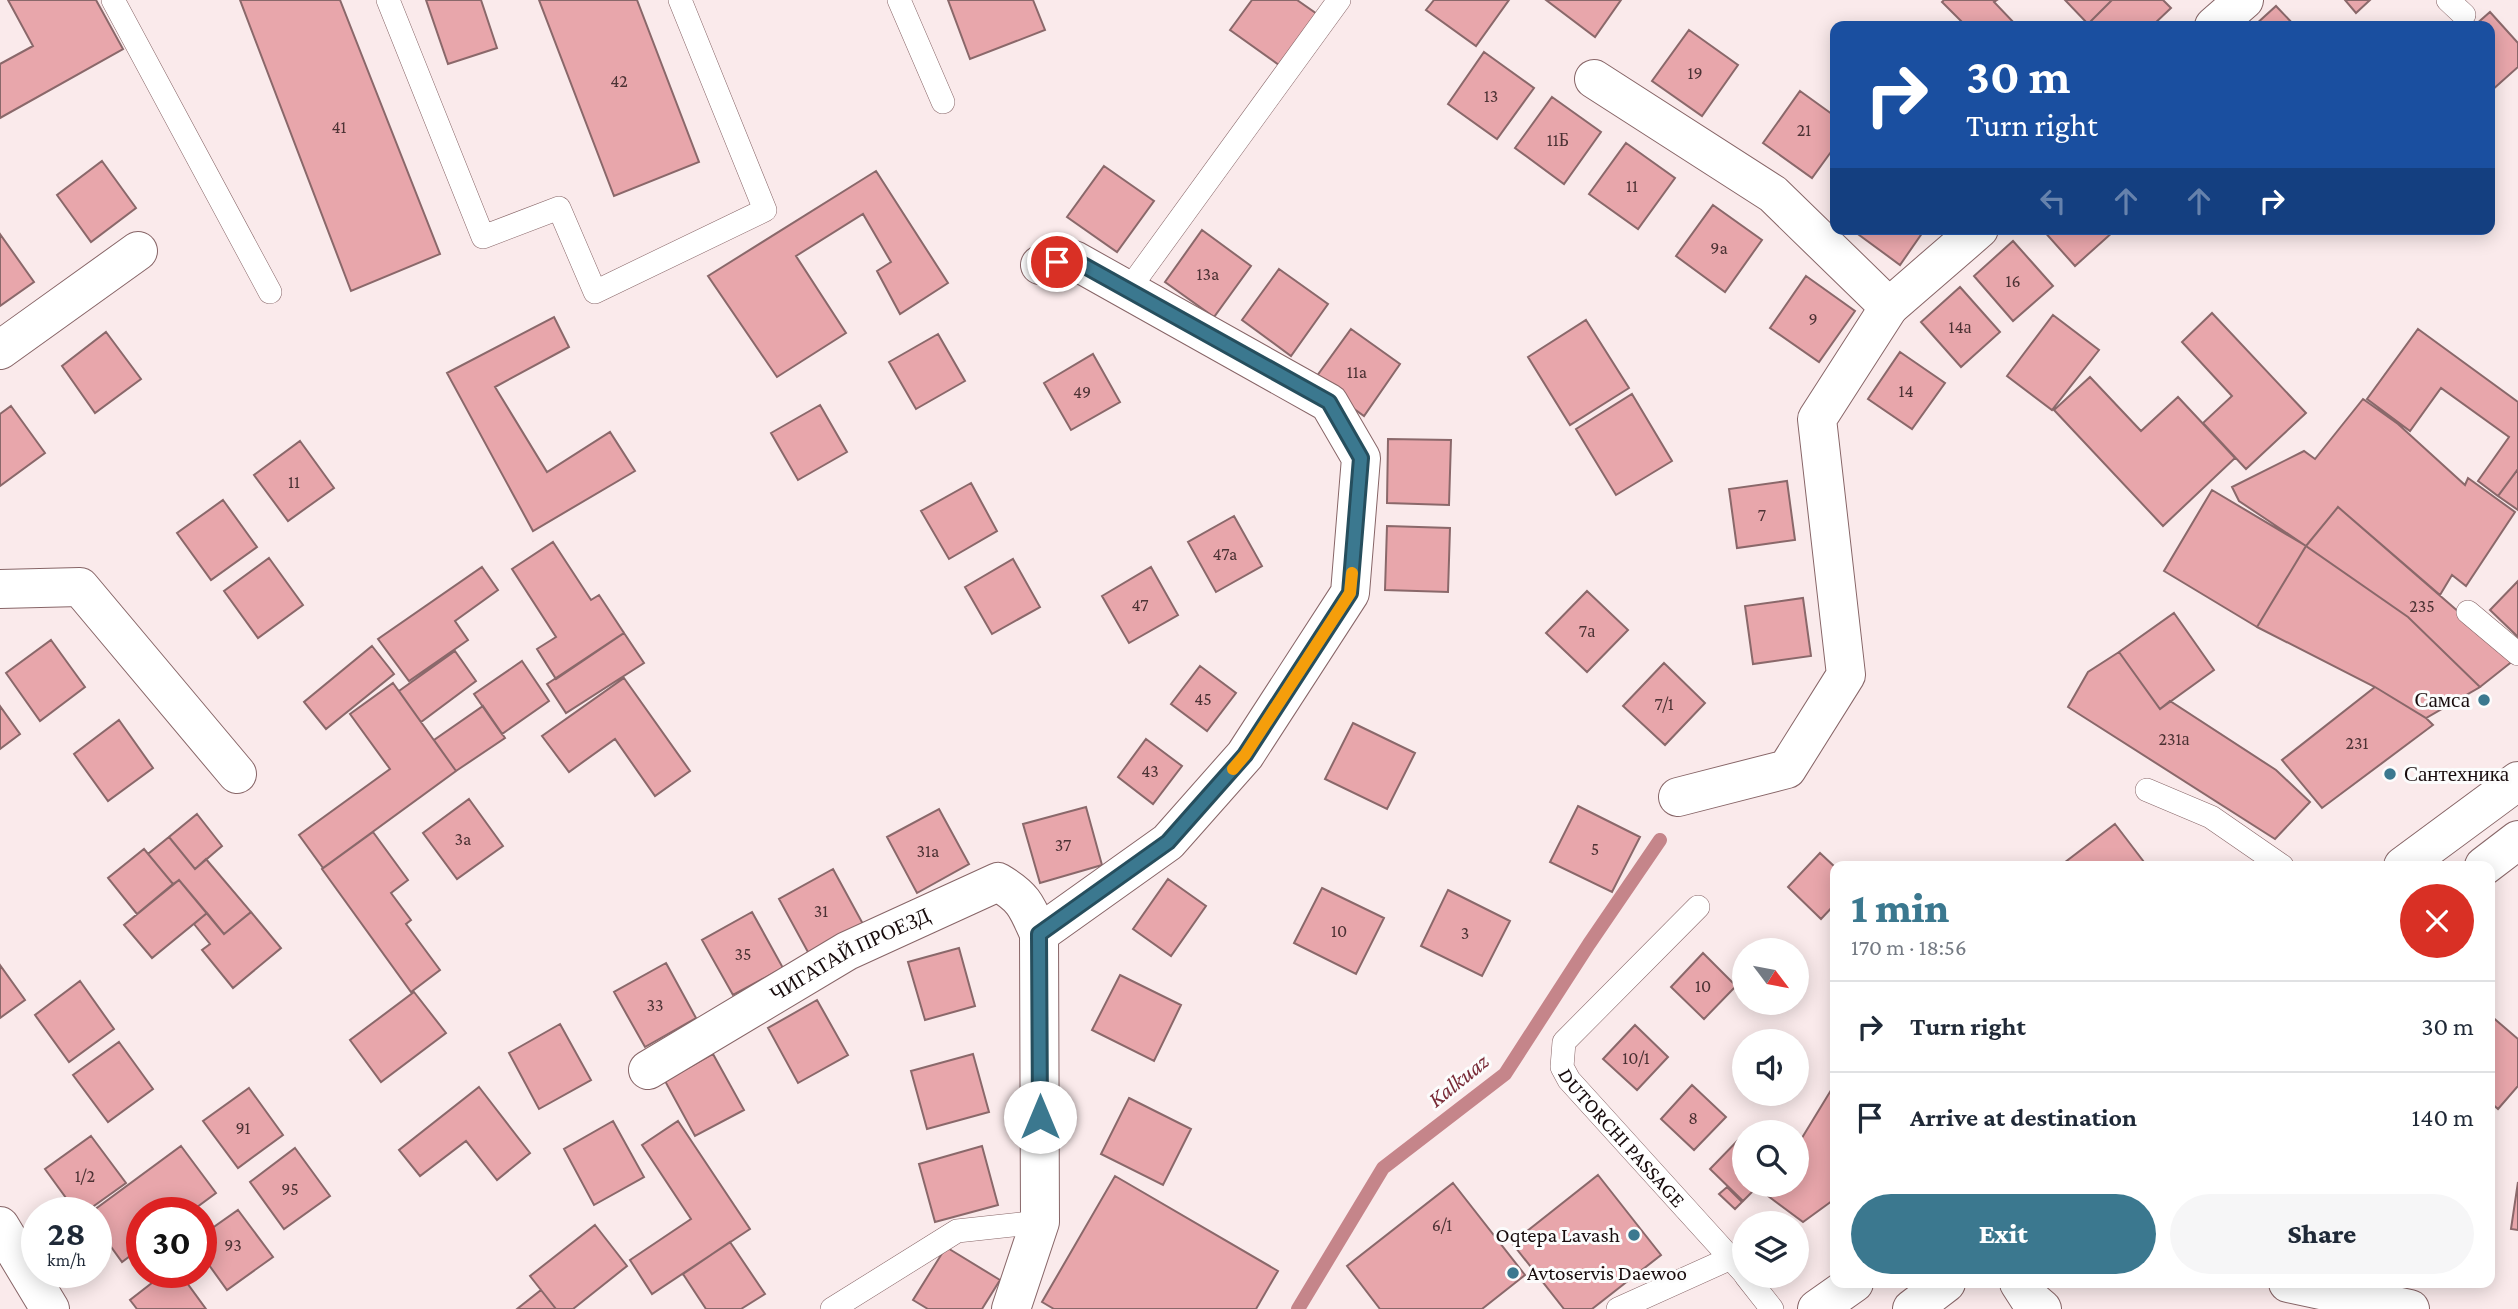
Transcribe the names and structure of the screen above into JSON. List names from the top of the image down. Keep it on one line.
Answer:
{"streets":{"street":["ЧИГАТАЙ ПРОЕЗД"],"lane":["DUTORCHI PASSAGE"]},"water":["Kalkuaz"],"places":["Самса","Сантехника","Oqtepa Lavash","Avtoservis Daewoo"],"house_numbers":["19","42","13","41","21","11Б","11","9a","13a","16","9","14а","11a","14","49","11","7","47a","47","235","7а","45","7/1","231а","231","43","3a","37","5","31a","31","10","3","35","10","33","10/1","8","91","1/2","95","6/1","93"],"north":"bottom right","page":{"turn":["30 m","Turn right"],"heading":["1 min","170 m · 18:56"],"list":[{"name":"Turn right","value":"30 m"},{"name":"Arrive at destination","value":"140 m"}],"buttons":["Exit","Share"],"speed":"28 km/h","limit":"30"}}
